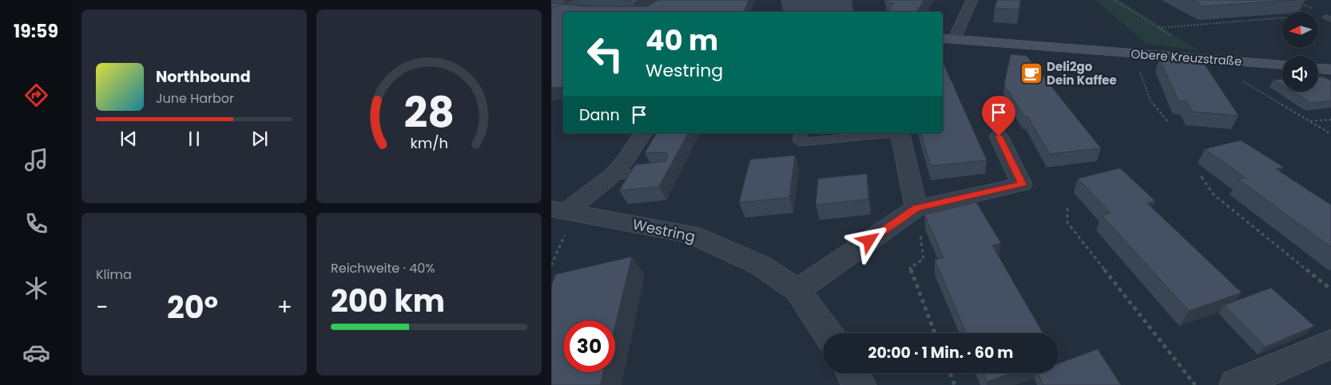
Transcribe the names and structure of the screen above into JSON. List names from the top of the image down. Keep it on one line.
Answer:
{"streets":{"street":["Obere Kreuzstraße","Westring"]},"places":{"cafe":["Deli2go Dein Kaffee"]},"north":"left","page":{"tabs":"19:59","turn":["40 m","Westring"],"song":["Northbound","June Harbor"],"then":"Dann","tile":["Klima",["Reichweite · 40%","200 km"]],"heat":["−","20°","+"],"limit":"30","trip":"20:00 · 1 Min. · 60 m","gauge":["28","km/h"]}}
